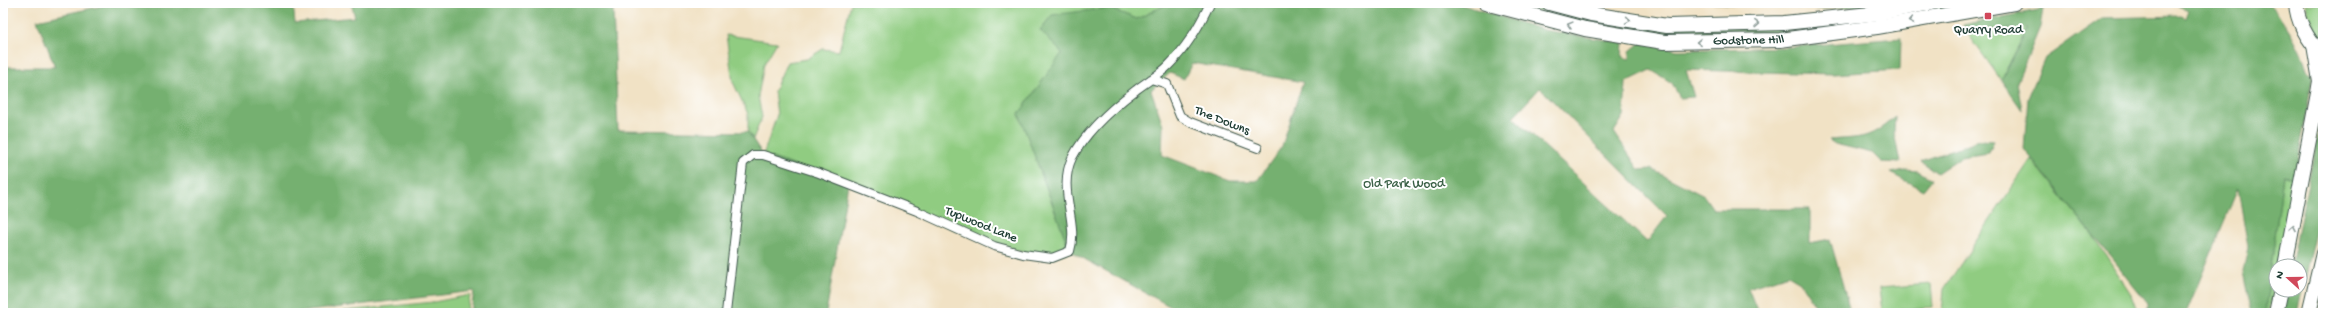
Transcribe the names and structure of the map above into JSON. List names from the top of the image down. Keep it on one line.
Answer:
{"streets":{"highway":["Godstone Hill"],"street":["The Downs","Tupwood Lane"]},"crossings":[["The Downs","Tupwood Lane"]],"parks":["Old Park Wood"],"places":{"transit":["Quarry Road"]},"north":"left"}
